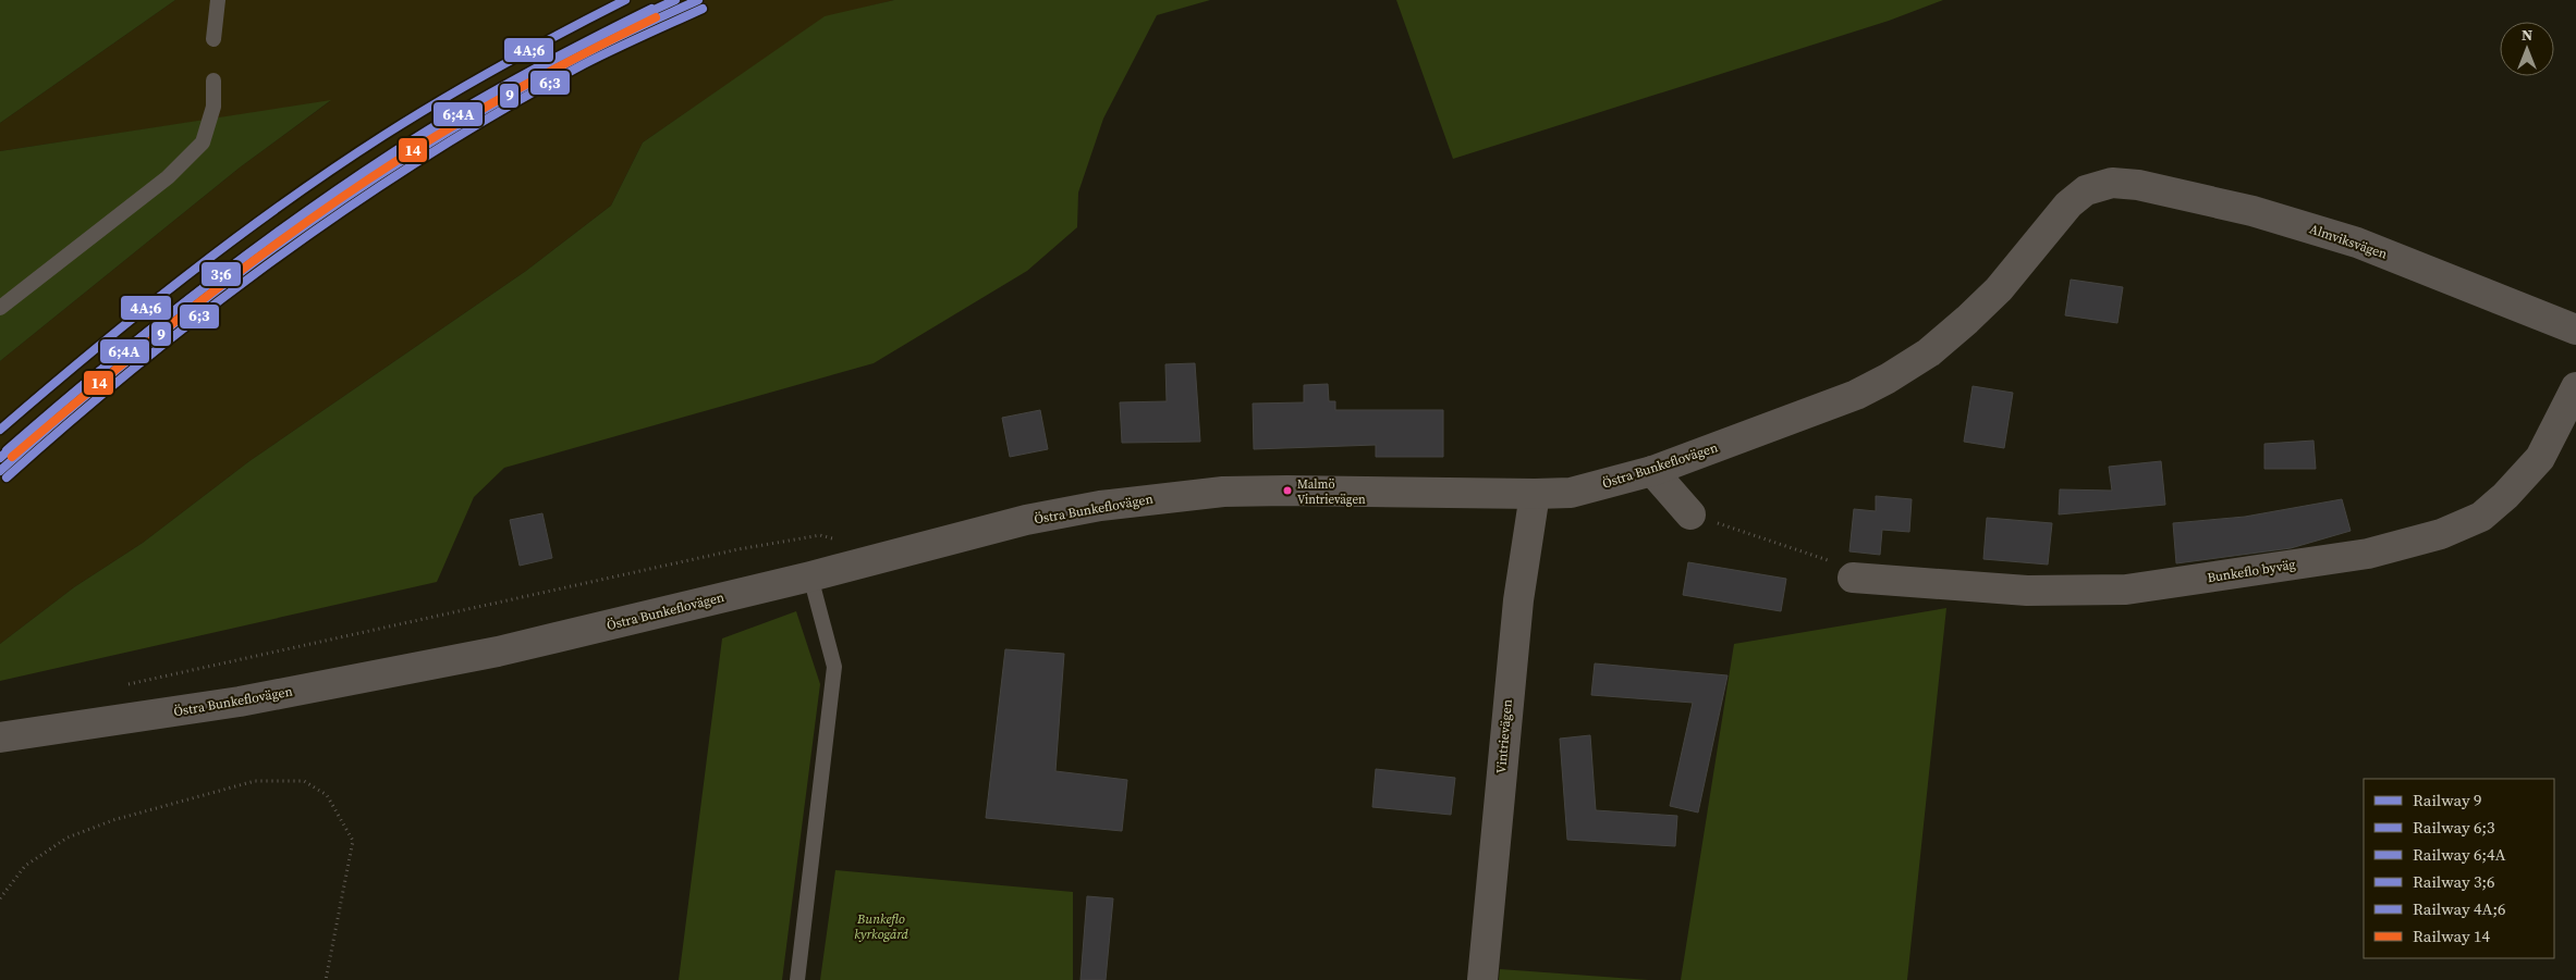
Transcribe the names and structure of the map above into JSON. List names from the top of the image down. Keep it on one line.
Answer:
{"streets":{"street":["Almviksvägen","Östra Bunkeflovägen","Bunkeflo byväg","Vintrievägen"]},"crossings":[["Almviksvägen","Östra Bunkeflovägen"],["Östra Bunkeflovägen","Vintrievägen"]],"parks":["Bunkeflo kyrkogård"],"places":["Malmö Vintrievägen"],"lines":["rail line 9","rail line 6;4A","rail line 4A;6","rail line 6;3","rail line 3;6","rail line 14"],"legend":["Railway 9","Railway 6;3","Railway 6;4A","Railway 3;6","Railway 4A;6","Railway 14"],"north":"top"}
